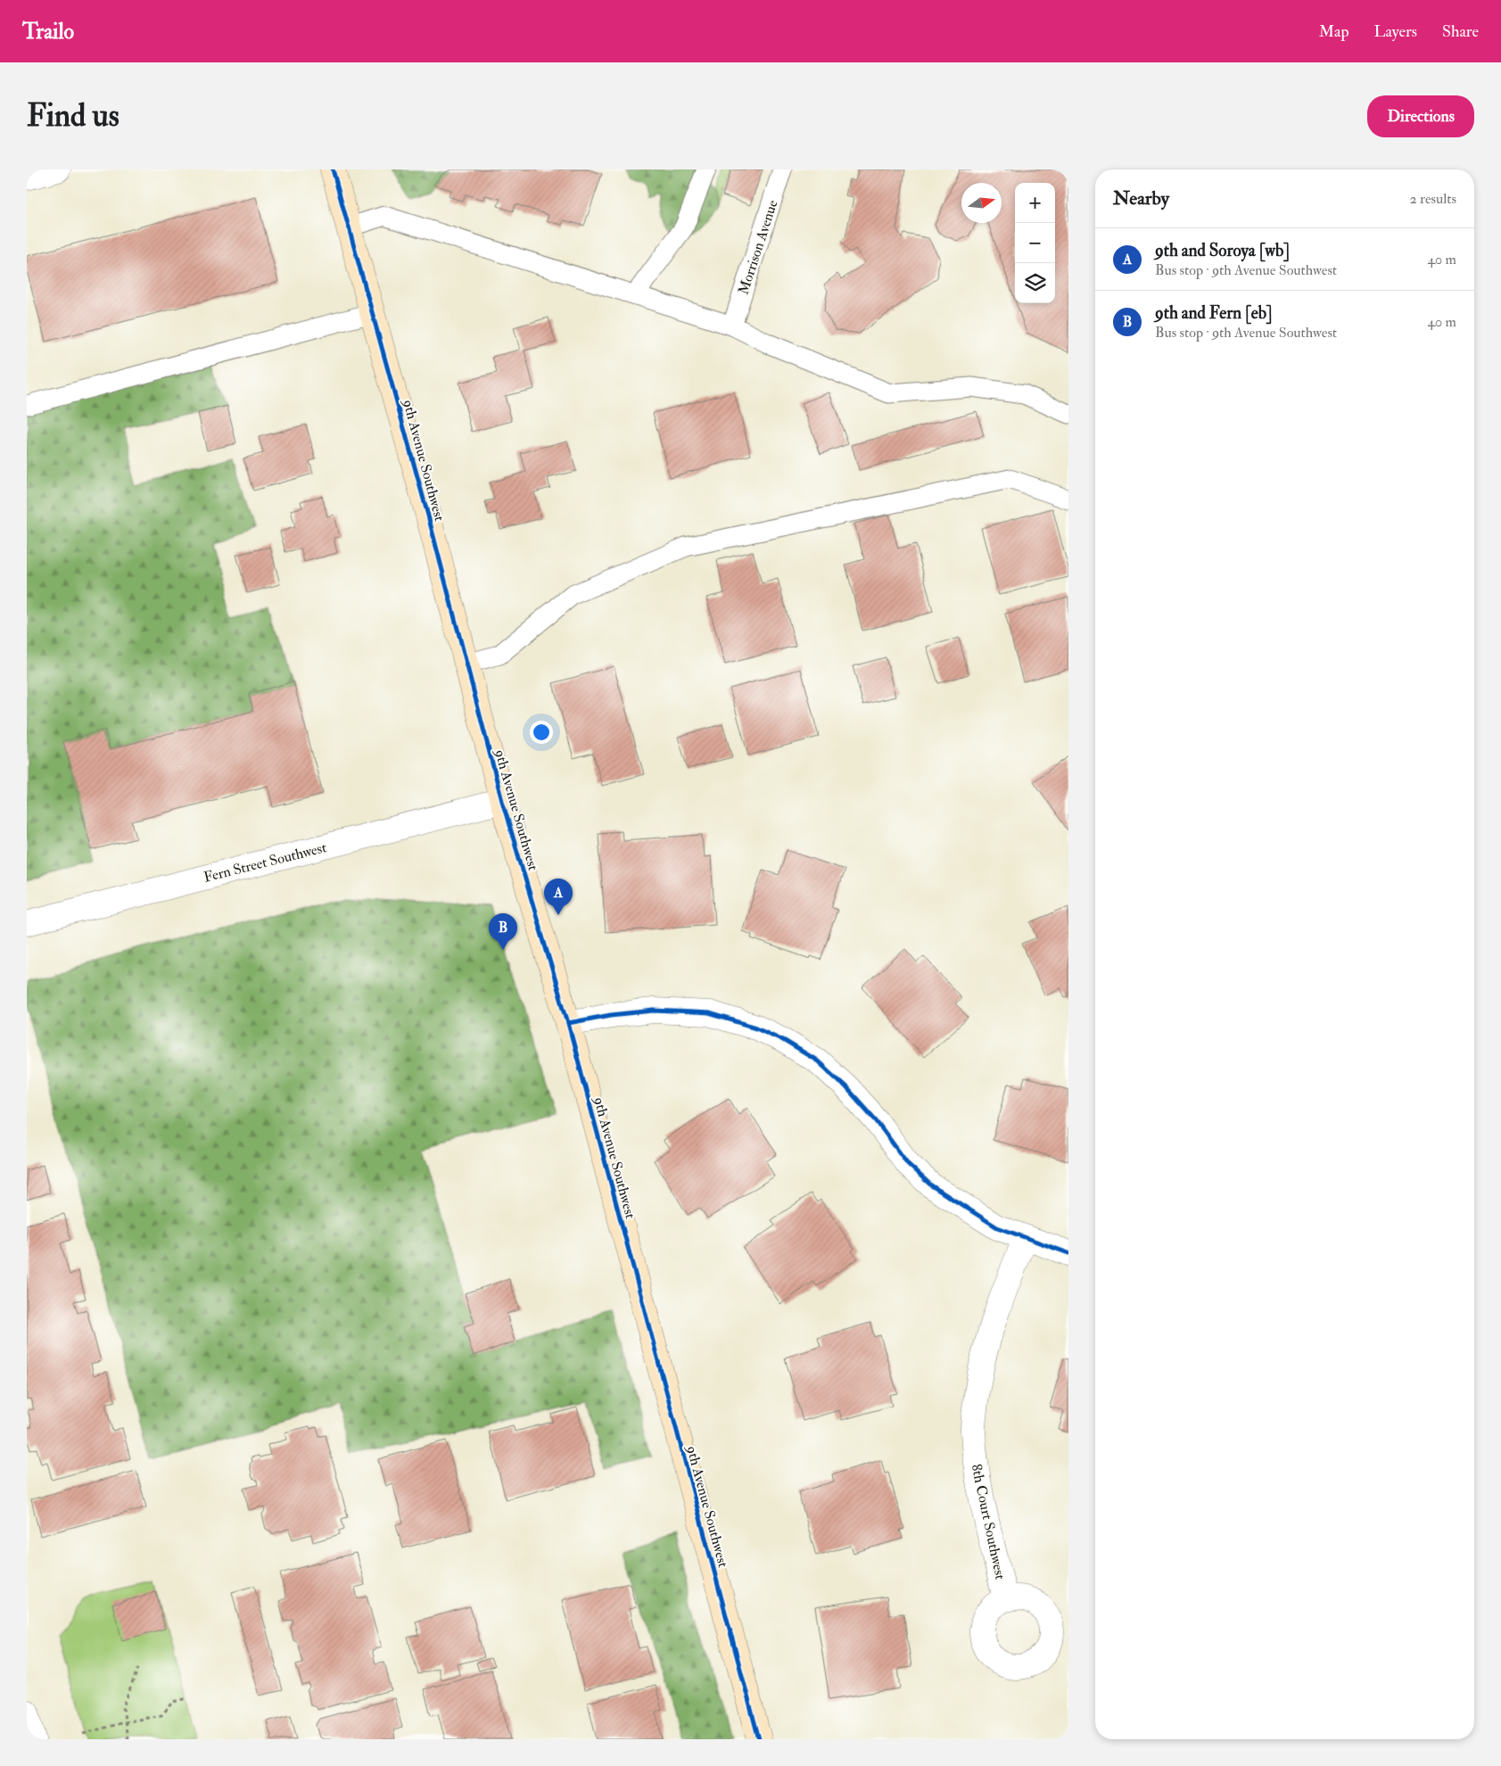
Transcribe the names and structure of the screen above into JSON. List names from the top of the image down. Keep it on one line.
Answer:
{"streets":{"street":["9th Avenue Southwest","Fern Street Southwest","8th Court Southwest"],"lane":["Morrison Avenue"]},"crossings":[["9th Avenue Southwest","Fern Street Southwest"]],"north":"right","page":{"header":"Trailo","nav":["Map","Layers","Share"],"buttons":"Directions","title":"Find us","heading":["Nearby","2 results"],"map_buttons":["+","−"],"list":[{"mark":"A","name":"9th and Soroya [wb]","note":"Bus stop · 9th Avenue Southwest","value":"40 m"},{"mark":"B","name":"9th and Fern [eb]","note":"Bus stop · 9th Avenue Southwest","value":"40 m"}],"pins":["A","B"]}}
